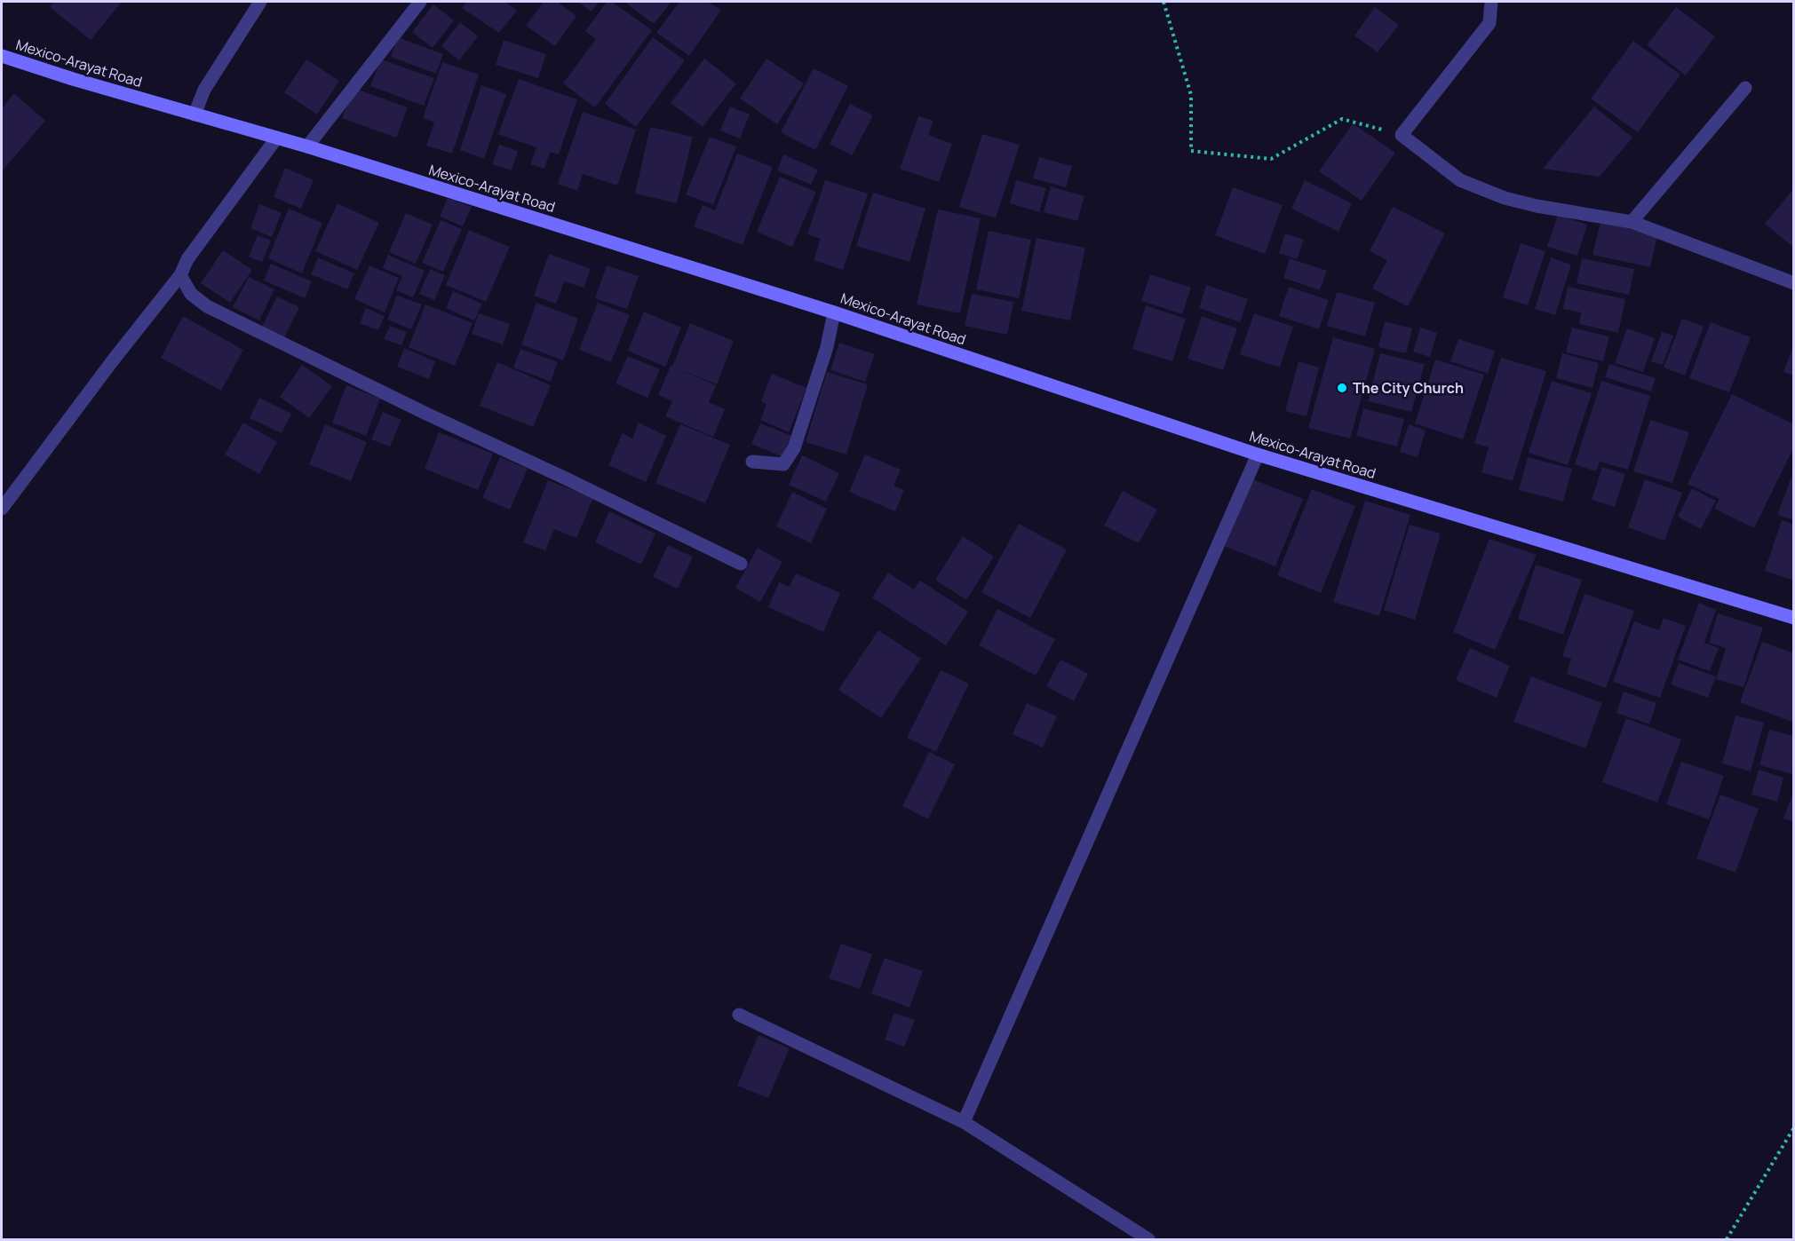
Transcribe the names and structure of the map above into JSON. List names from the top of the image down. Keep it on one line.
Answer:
{"streets":{"main road":["Mexico-Arayat Road"]},"places":["The City Church"]}
